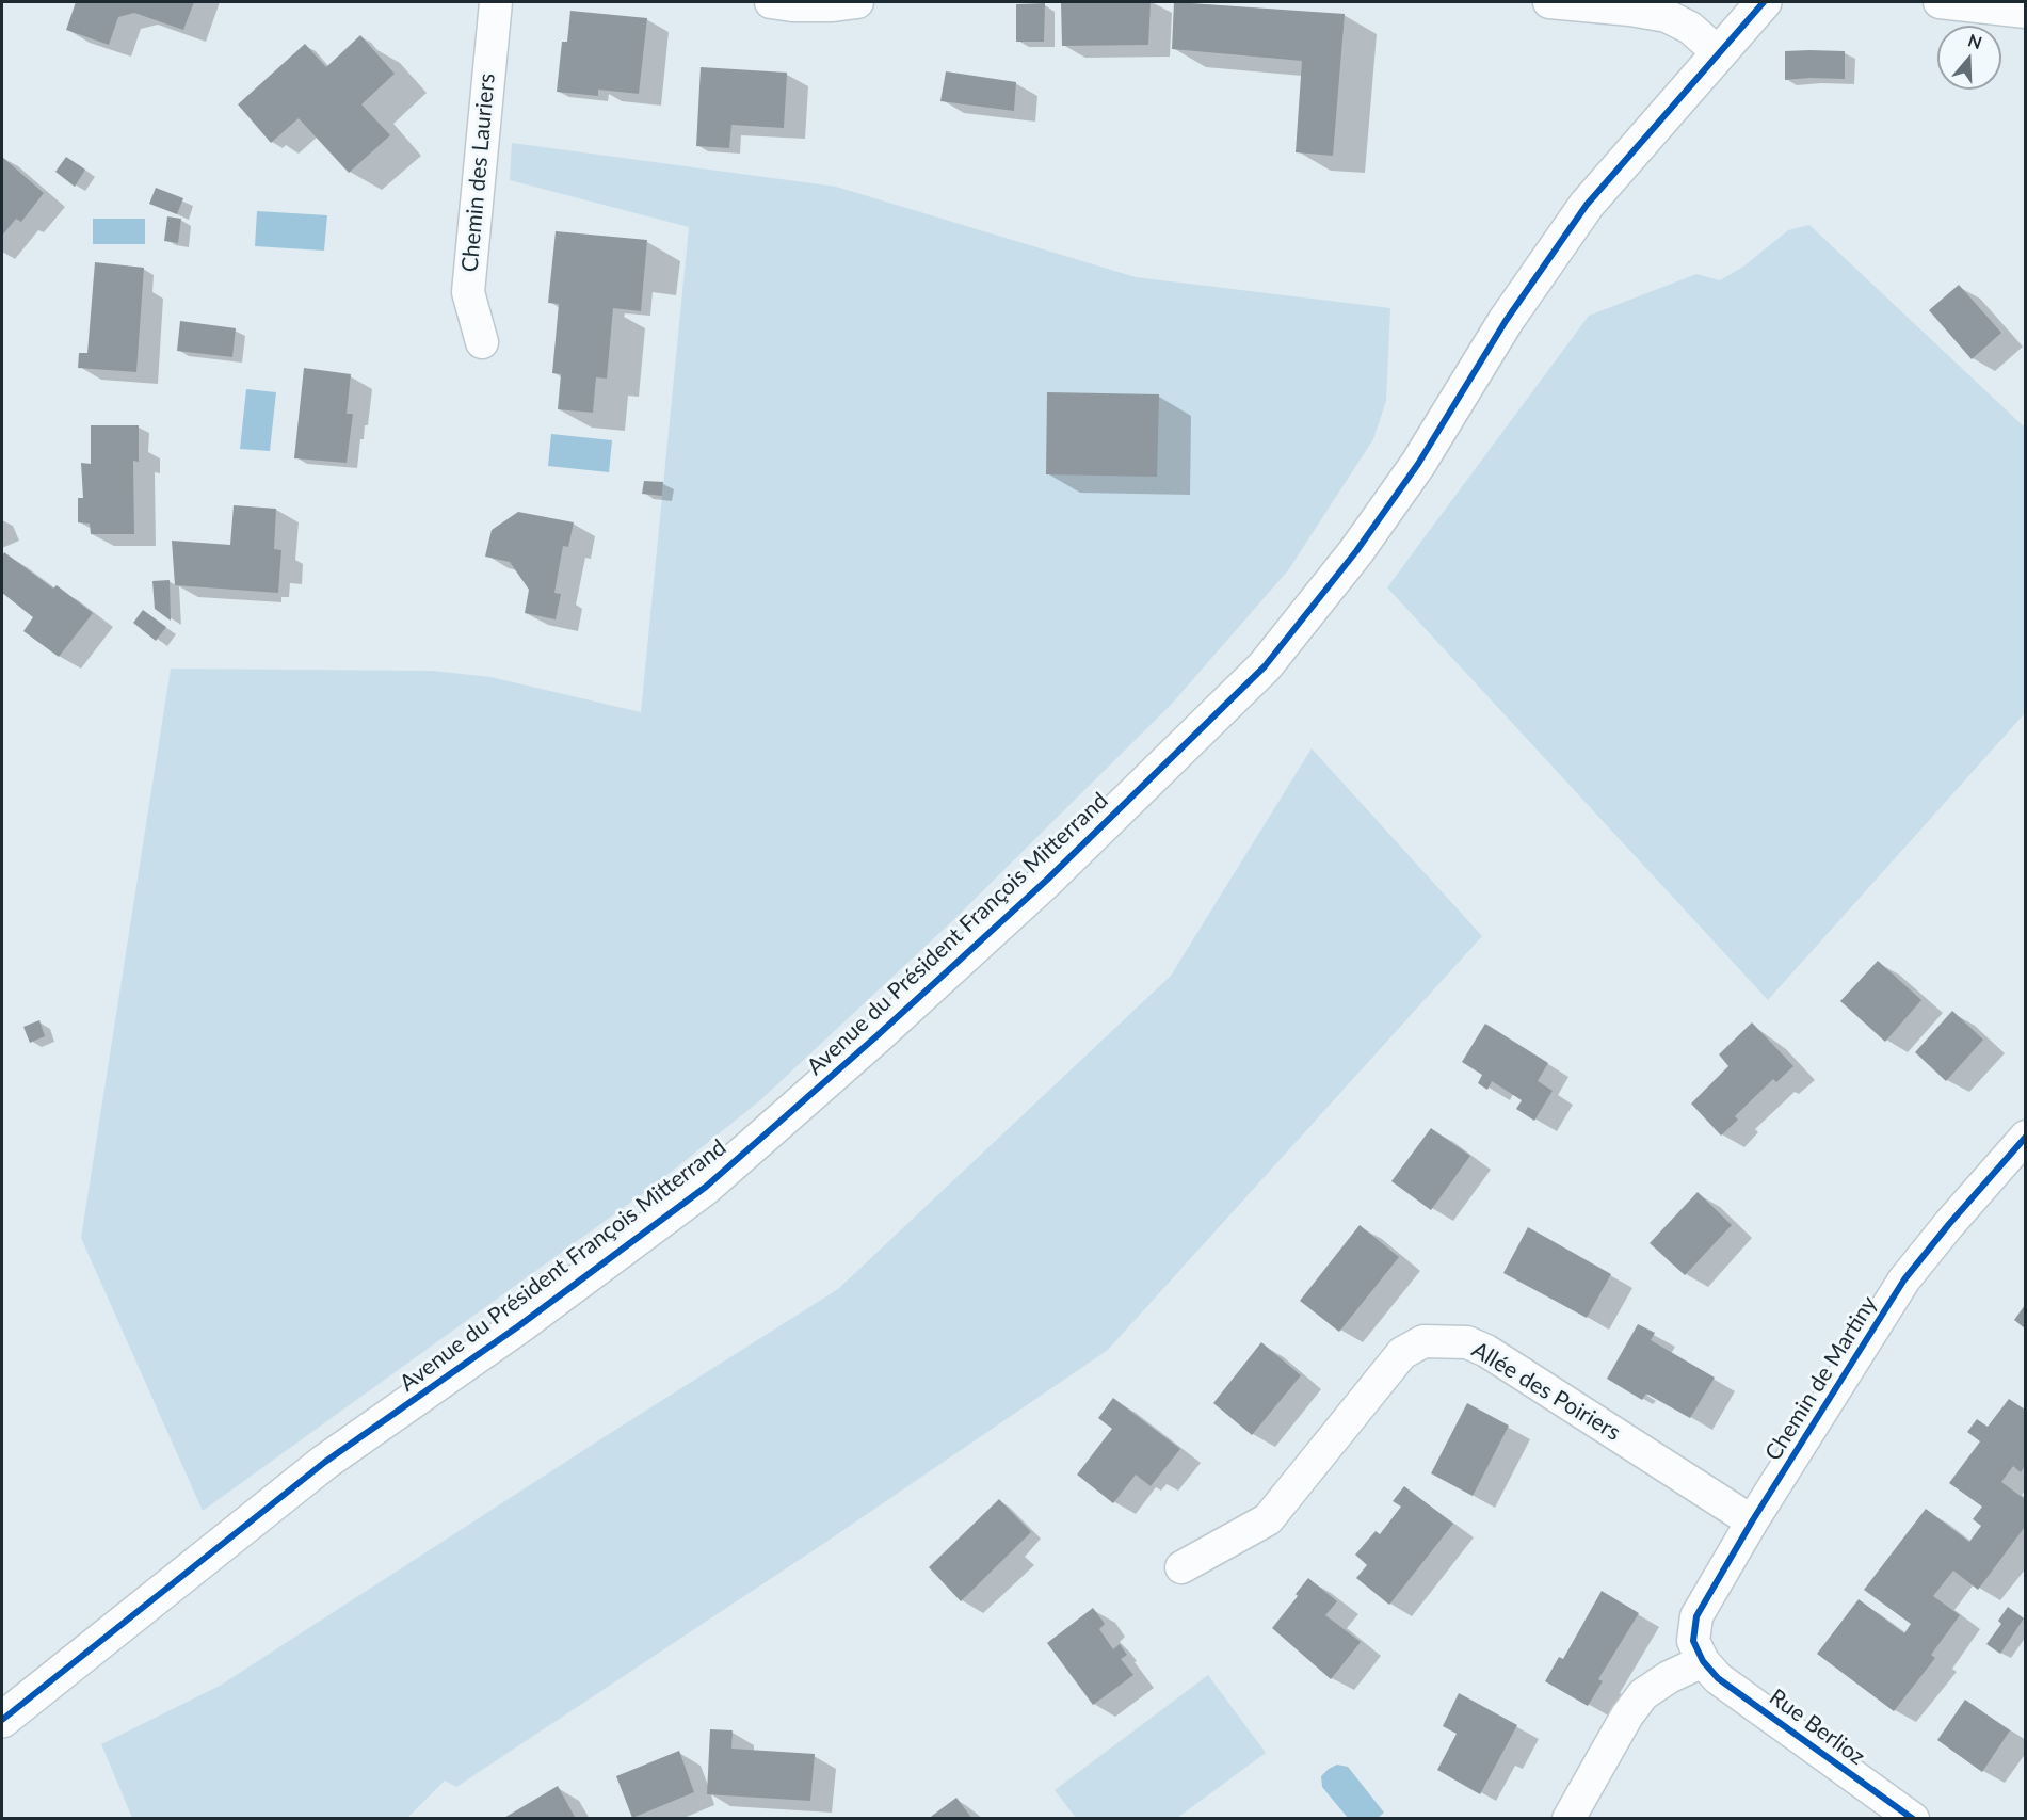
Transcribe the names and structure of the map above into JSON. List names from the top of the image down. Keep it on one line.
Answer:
{"streets":{"street":["Chemin des Lauriers","Avenue du Président François Mitterrand","Chemin de Martiny","Allée des Poiriers","Rue Berlioz"]},"crossings":[["Chemin de Martiny","Allée des Poiriers"],["Chemin de Martiny","Rue Berlioz"]],"north":"top"}
